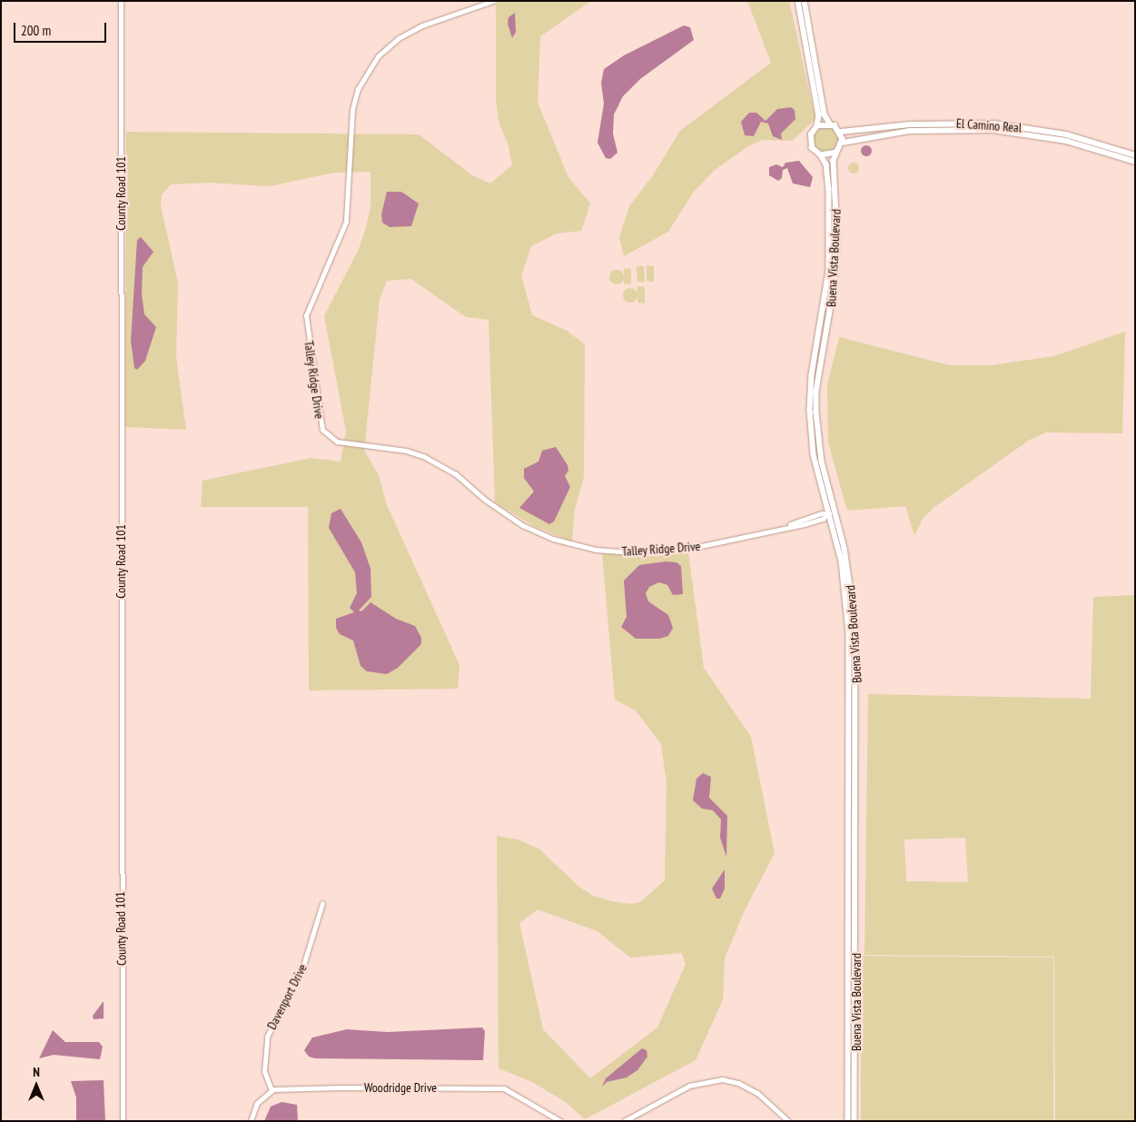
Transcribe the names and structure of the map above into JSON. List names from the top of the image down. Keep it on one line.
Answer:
{"streets":{"main road":["El Camino Real","Buena Vista Boulevard"],"street":["County Road 101","Talley Ridge Drive","Davenport Drive","Woodridge Drive"]},"crossings":[["El Camino Real","Buena Vista Boulevard"],["Buena Vista Boulevard","Talley Ridge Drive"],["Davenport Drive","Woodridge Drive"]],"scale_bar":"200 m","north":"top"}
